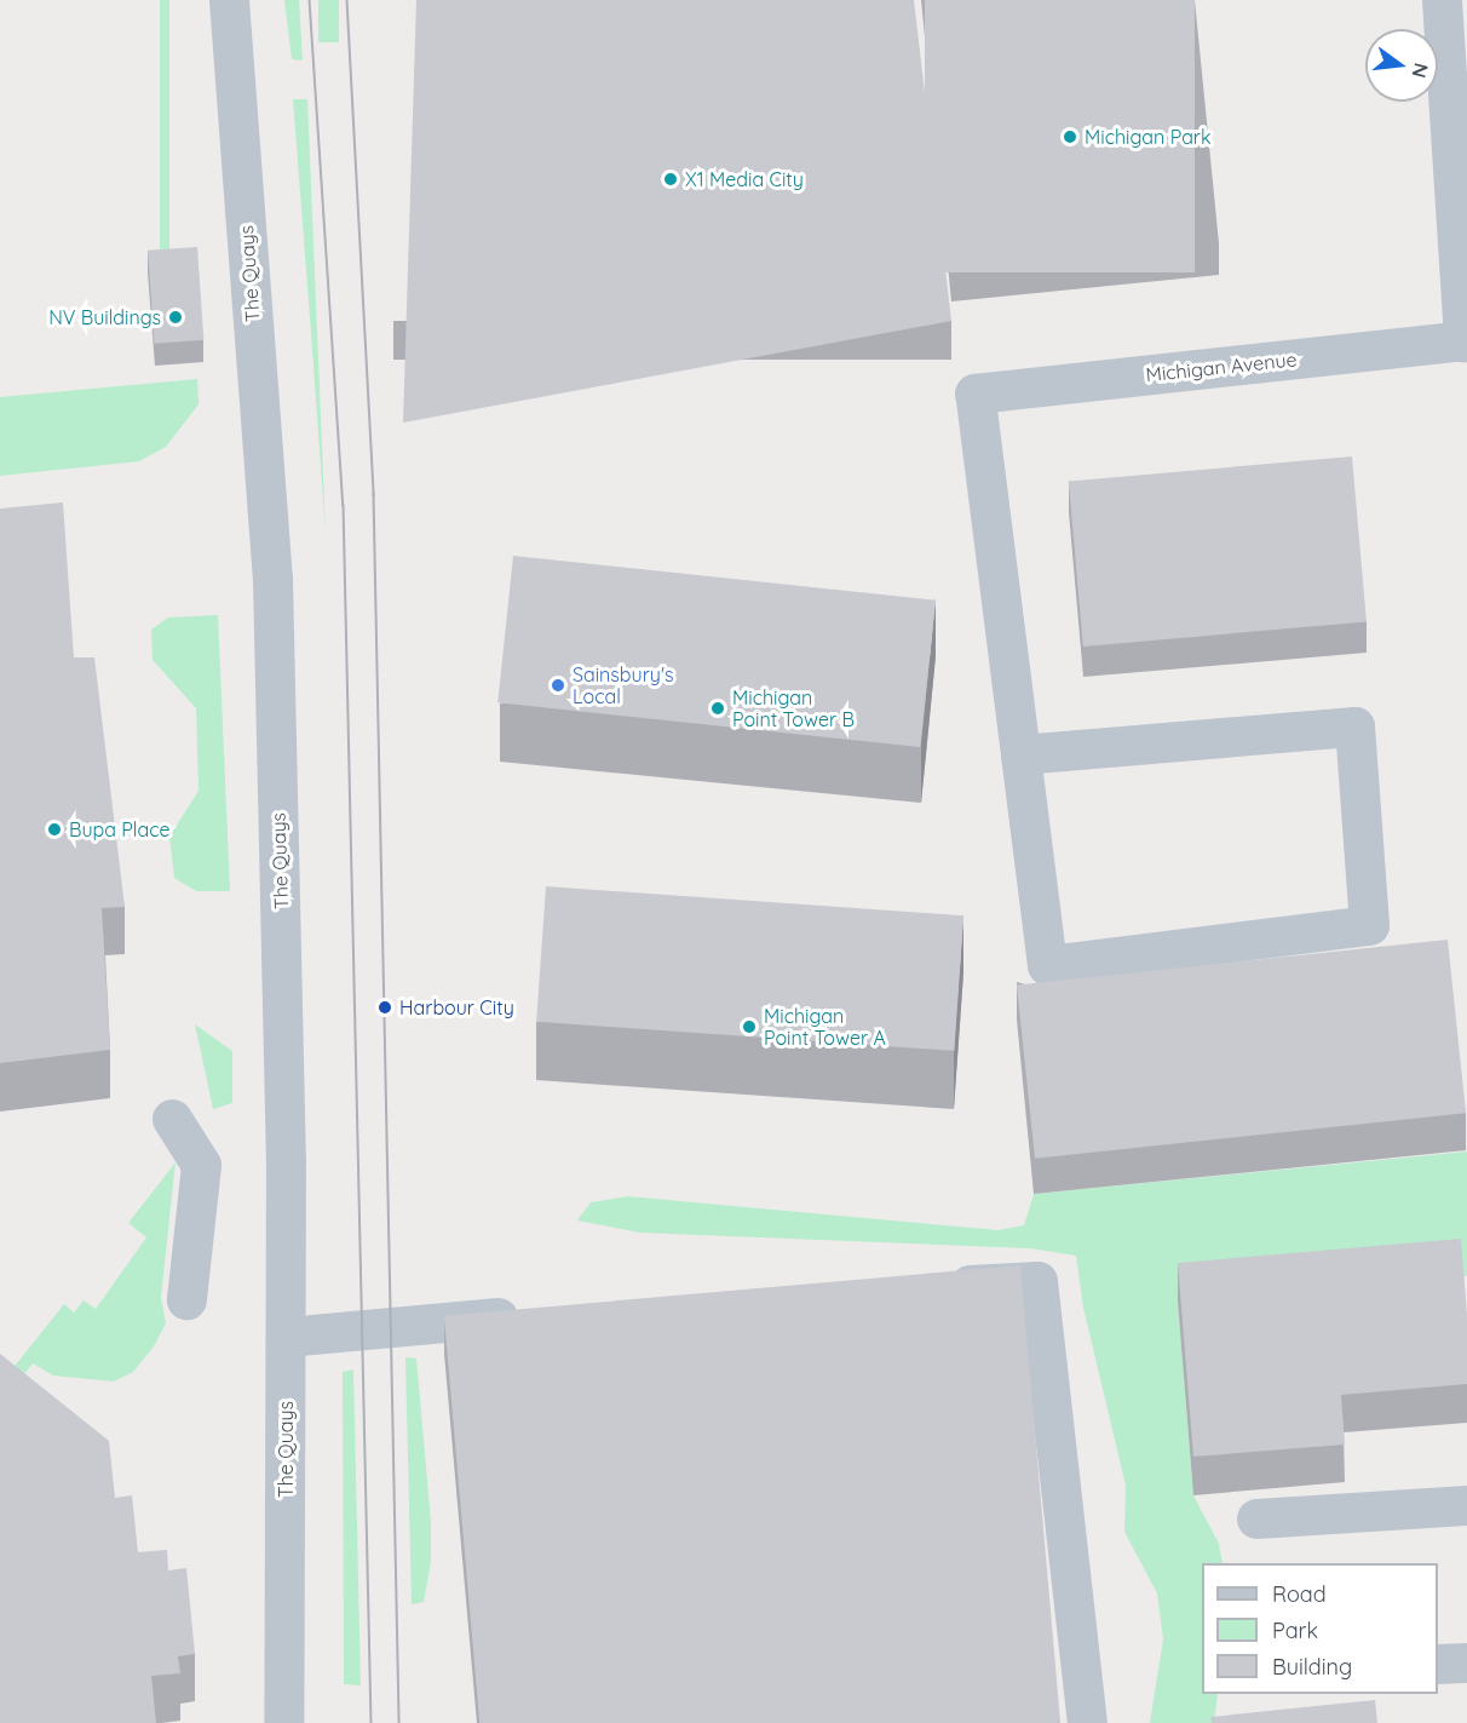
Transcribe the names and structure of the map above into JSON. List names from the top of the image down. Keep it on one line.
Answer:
{"streets":{"street":["The Quays","Michigan Avenue"]},"places":["Michigan Park","X1 Media City","NV Buildings","Sainsbury's Local","Michigan Point Tower B","Bupa Place","Harbour City","Michigan Point Tower A"],"legend":["Road","Park","Building"],"north":"right"}
